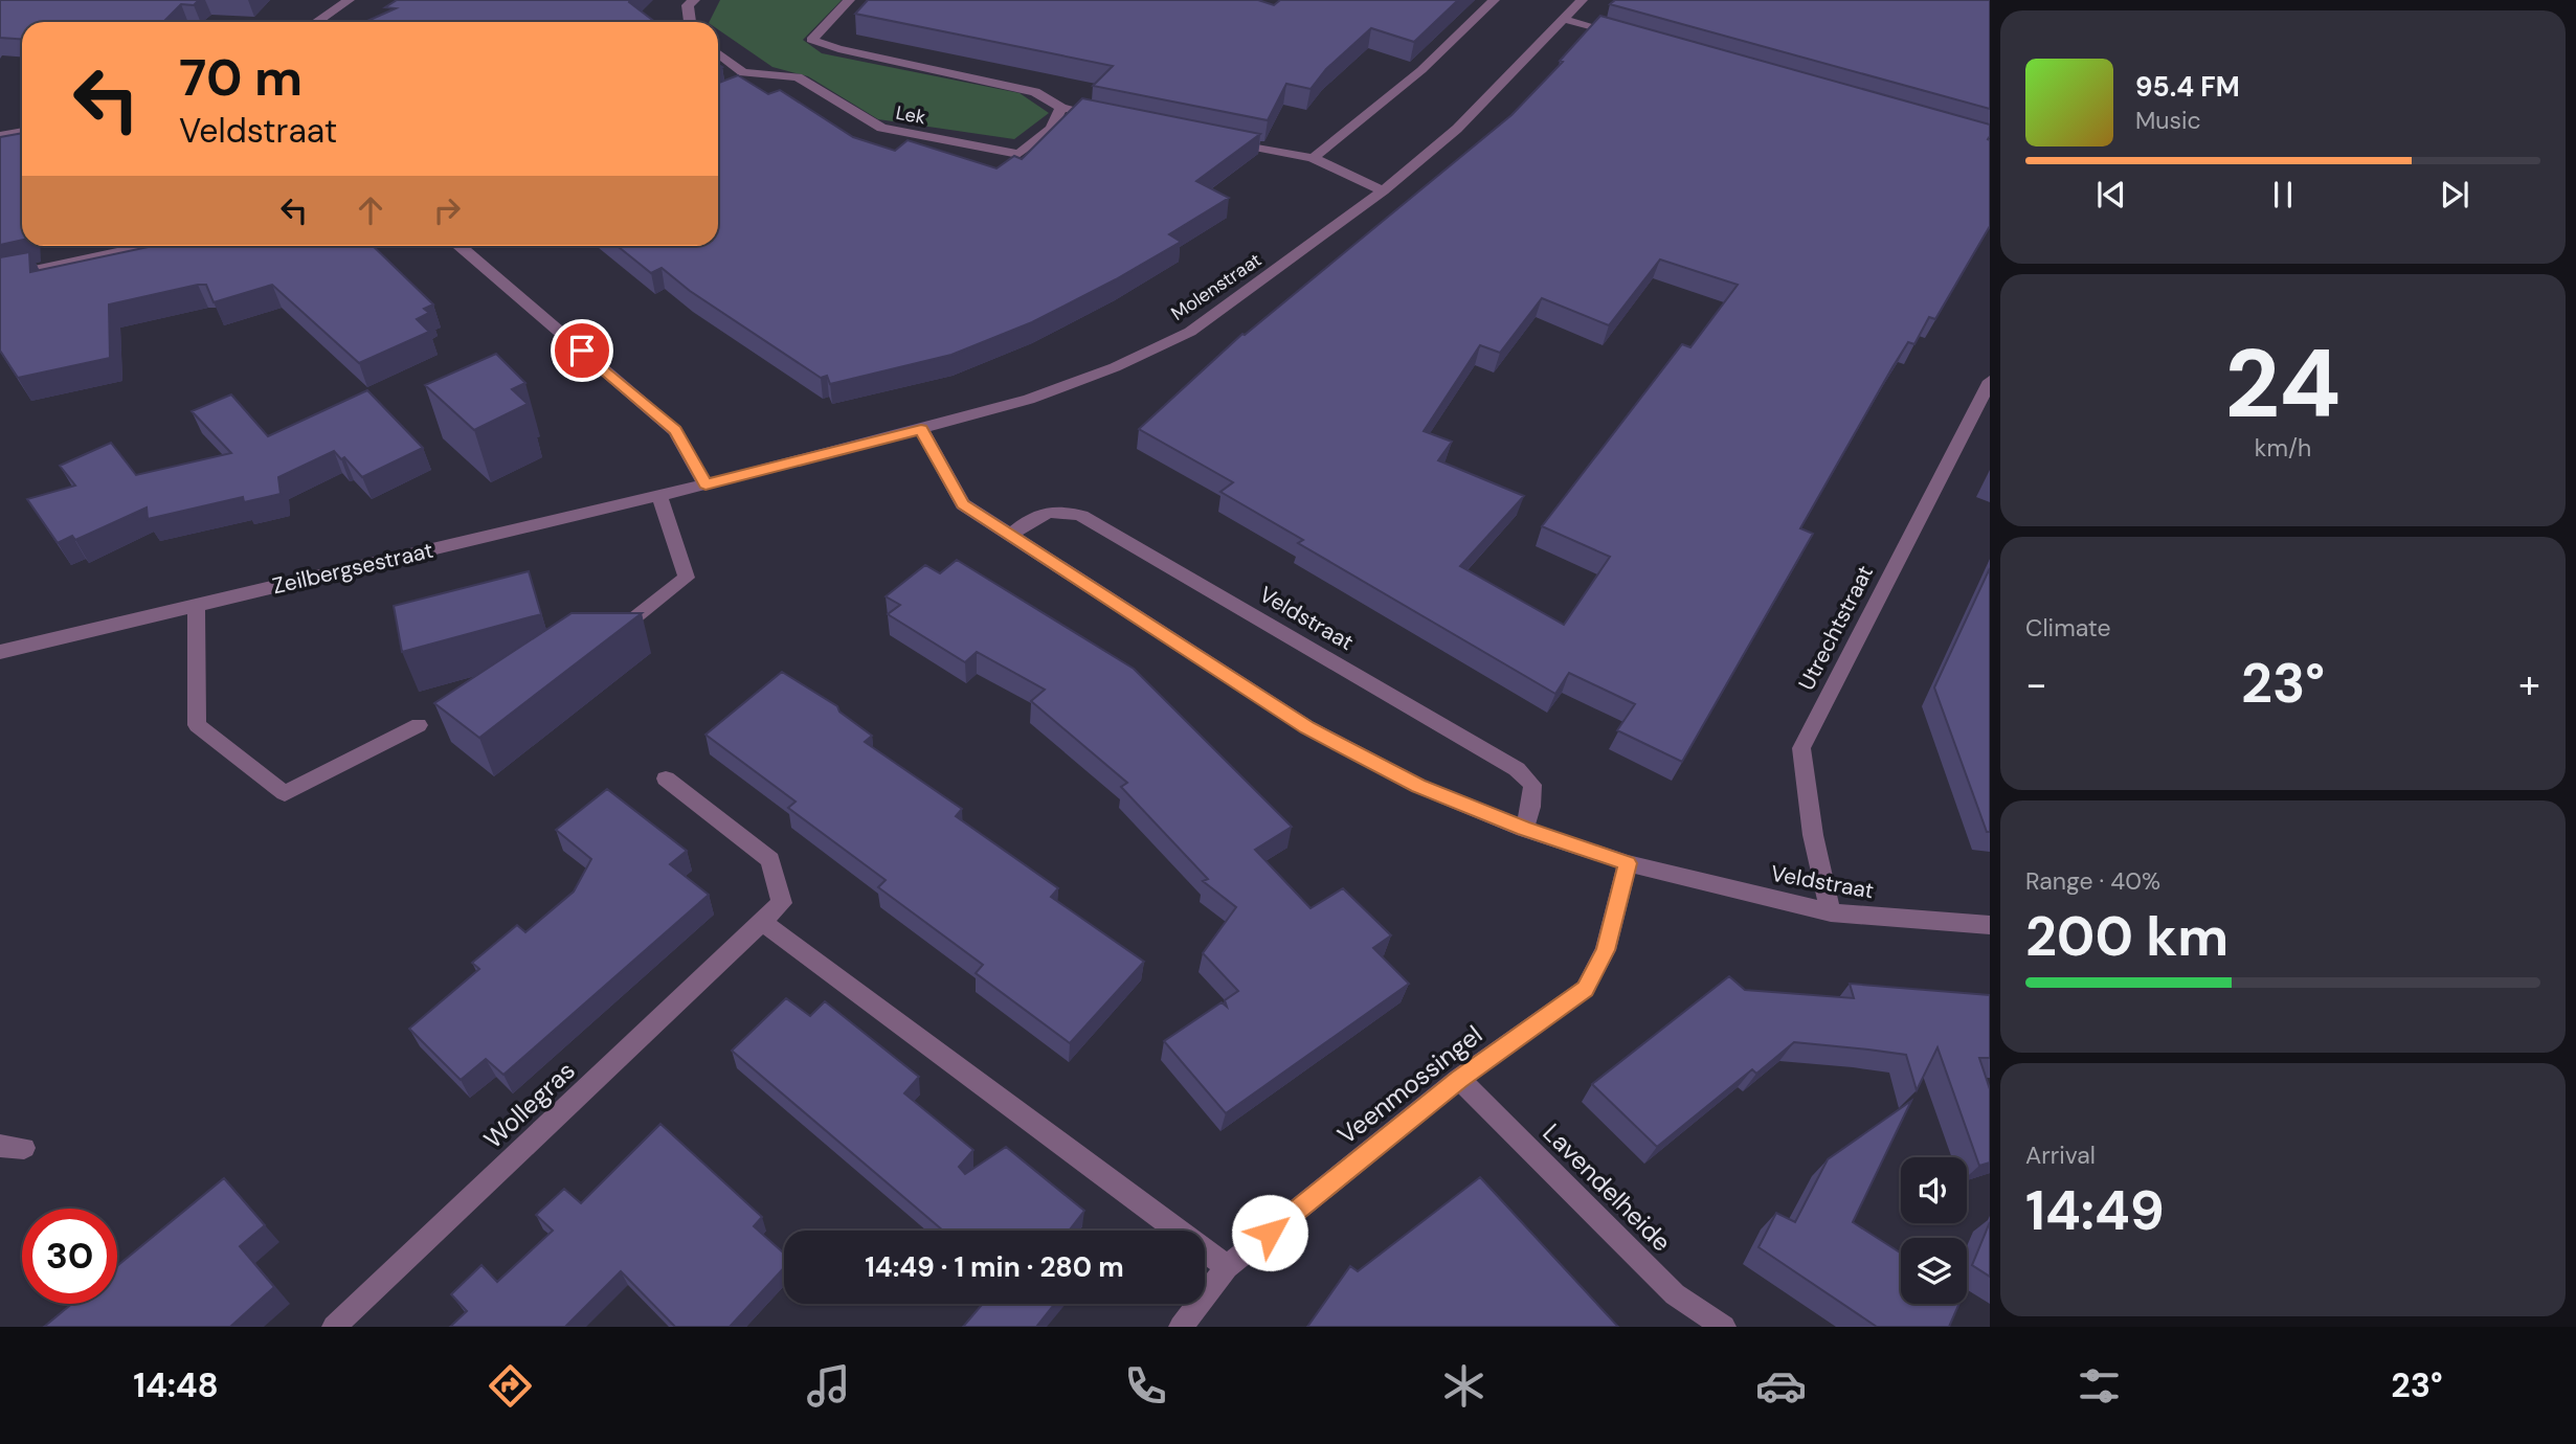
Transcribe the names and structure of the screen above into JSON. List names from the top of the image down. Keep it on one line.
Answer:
{"streets":{"street":["Lek","Molenstraat","Zeilbergsestraat","Veldstraat","Utrechtstraat","Veenmossingel","Wollegras","Lavendelheide"]},"crossings":[["Molenstraat","Zeilbergsestraat"],["Molenstraat","Veldstraat"],["Veldstraat","Utrechtstraat"],["Veldstraat","Veenmossingel"],["Veenmossingel","Lavendelheide"]],"page":{"turn":["70 m","Veldstraat"],"song":["95.4 FM","Music"],"tile":[["24","km/h"],"Climate",["Range · 40%","200 km"],["Arrival","14:49"]],"heat":["−","23°","+"],"limit":"30","trip":"14:49 · 1 min · 280 m","tabs":["14:48","23°"]}}
